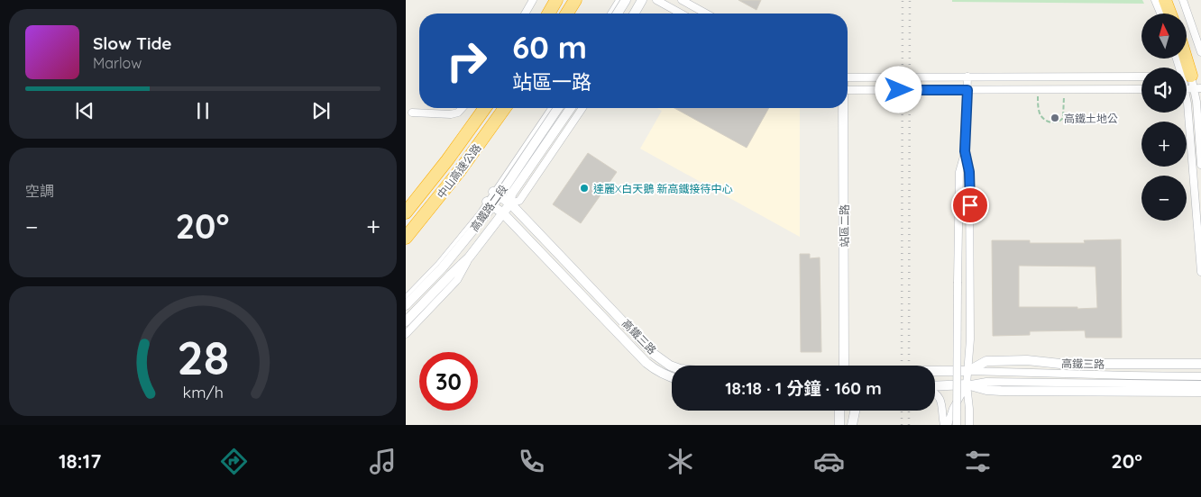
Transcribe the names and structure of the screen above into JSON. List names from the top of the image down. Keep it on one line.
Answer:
{"streets":{"highway":["中山高速公路"],"street":["高鐵路二段","站區二路","高鐵三路"]},"crossings":[["高鐵路二段","高鐵三路"]],"places":["高鐵土地公","達麗X白天鵝 新高鐵接待中心"],"north":"top","page":{"map_buttons":["+","−"],"turn":["60 m","站區一路"],"song":["Slow Tide","Marlow"],"tile":"空調","heat":["−","20°","+"],"limit":"30","trip":"18:18 · 1 分鐘 · 160 m","tabs":["18:17","20°"],"gauge":["28","km/h"]}}
